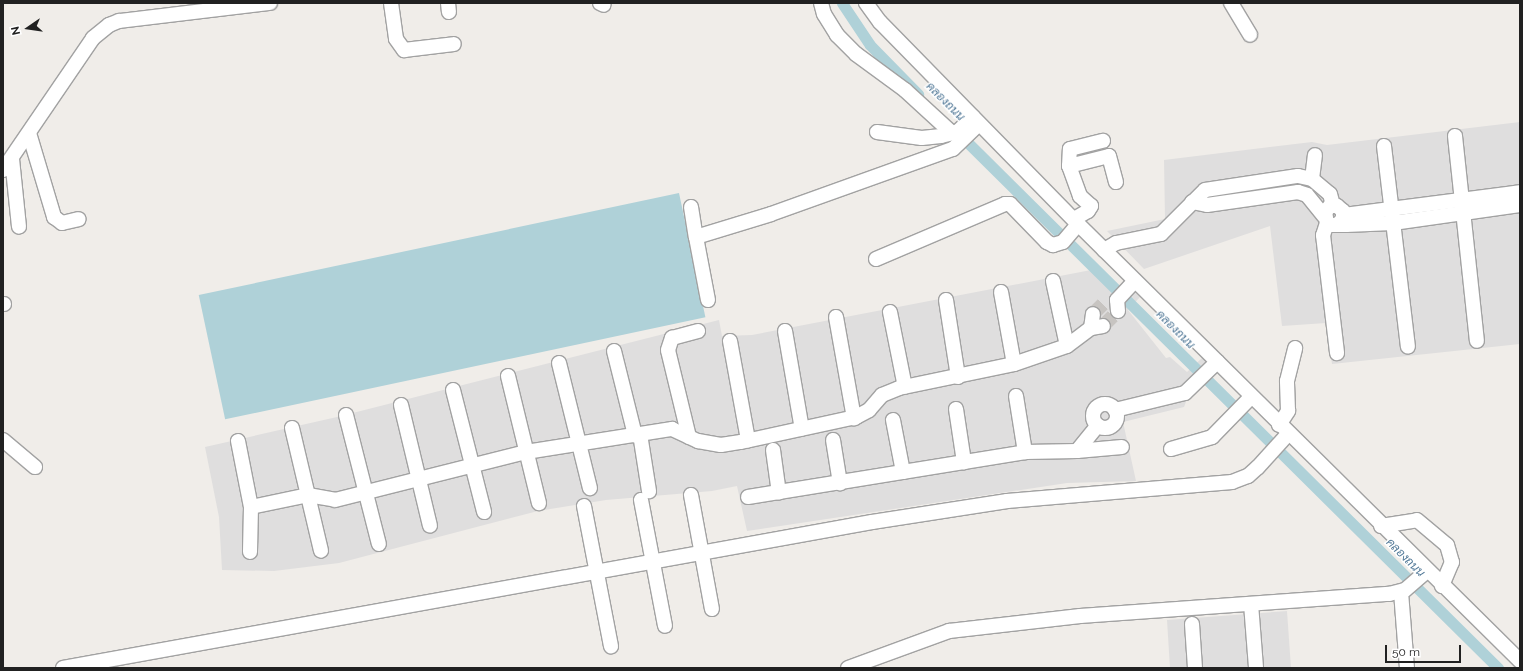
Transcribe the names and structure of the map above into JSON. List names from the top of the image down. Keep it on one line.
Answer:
{"water":["คลองถนน"],"scale_bar":"50 m","north":"left"}
